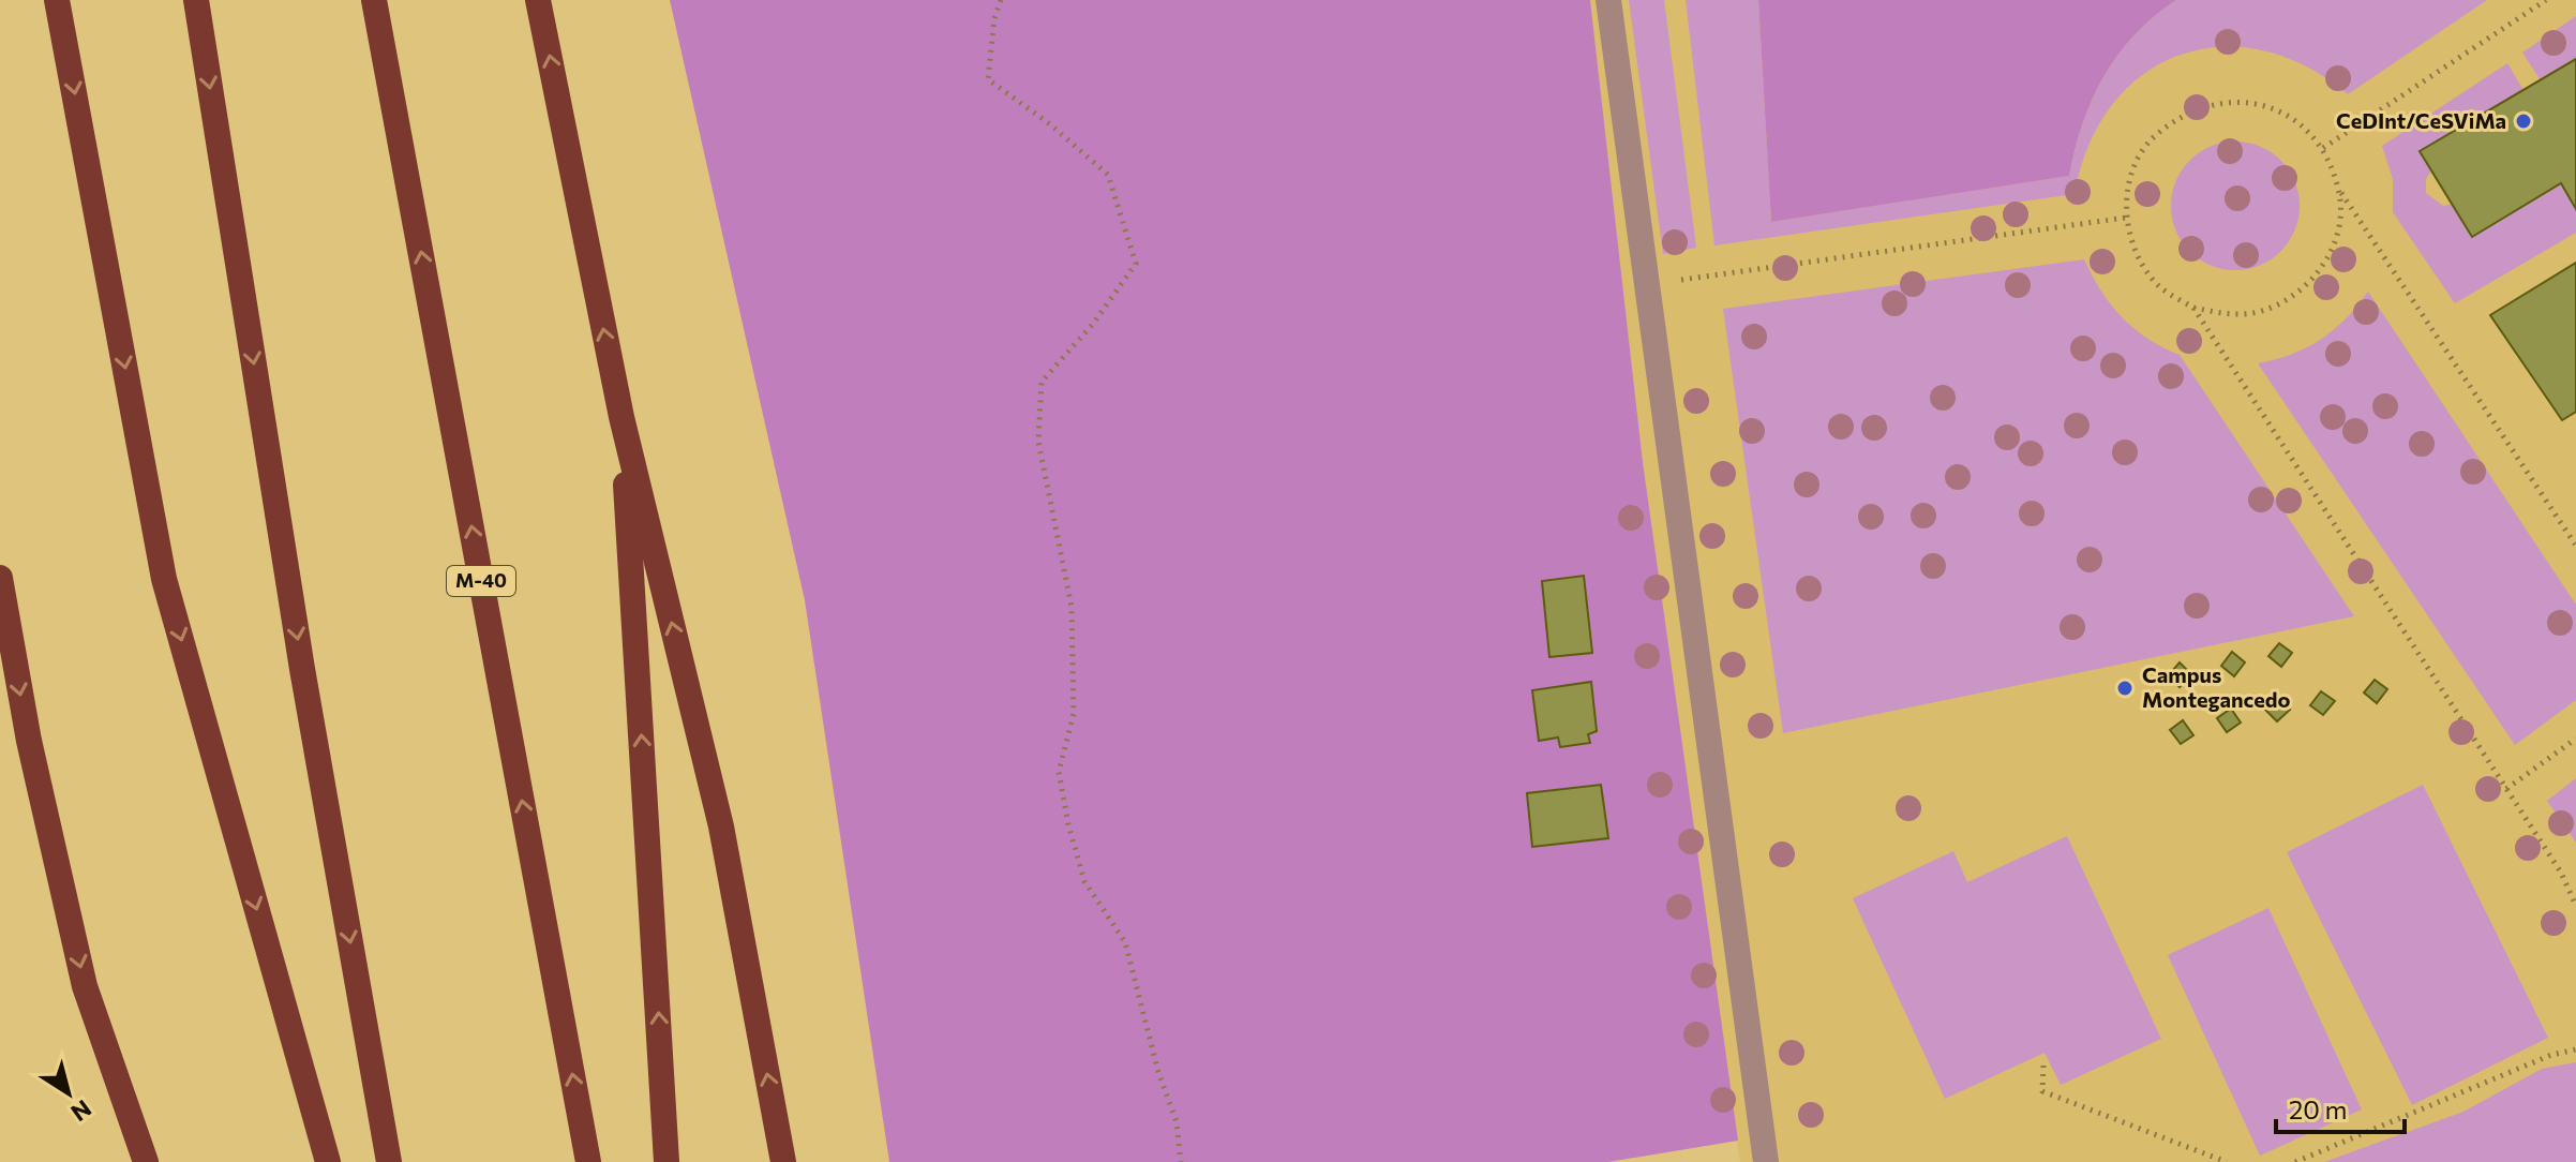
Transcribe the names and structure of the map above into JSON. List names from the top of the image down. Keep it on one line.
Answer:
{"streets":{"highway":["M-40"]},"places":["CeDInt/CeSViMa","Campus Montegancedo"],"scale_bar":"20 m","north":"bottom right"}
